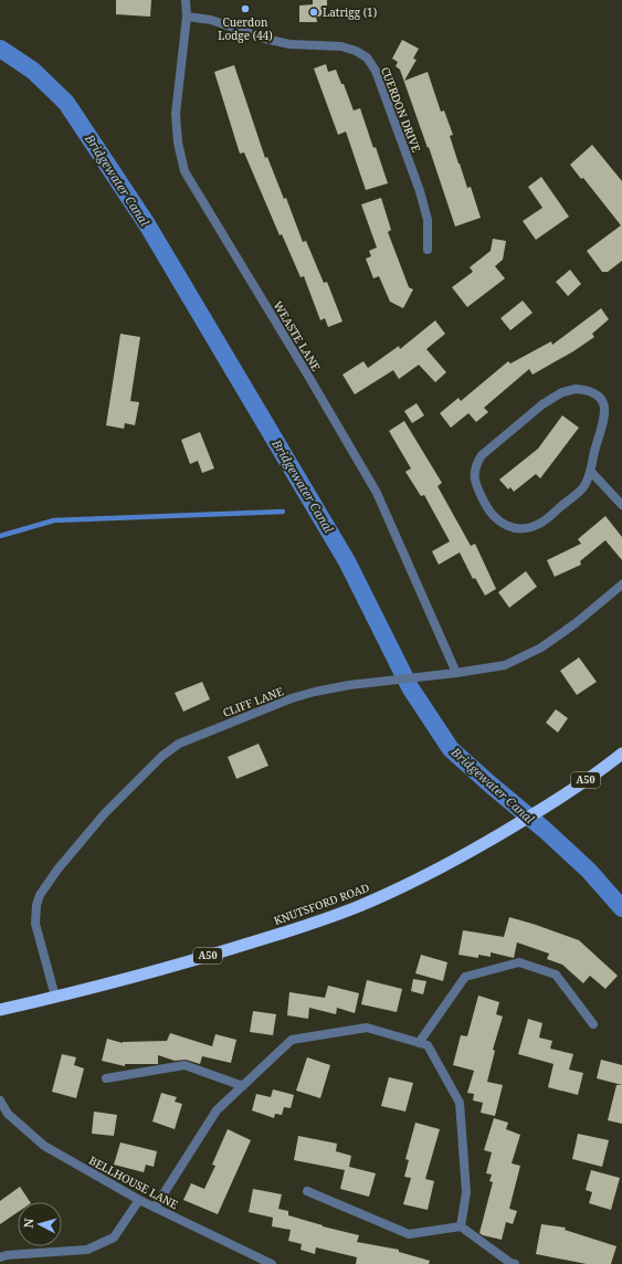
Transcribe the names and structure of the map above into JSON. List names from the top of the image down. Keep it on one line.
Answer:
{"streets":{"highway":["A50","KNUTSFORD ROAD"],"street":["CUERDON DRIVE","WEASTE LANE","CLIFF LANE","BELLHOUSE LANE"]},"crossings":[["CUERDON DRIVE","WEASTE LANE"],["WEASTE LANE","CLIFF LANE"],["CLIFF LANE","KNUTSFORD ROAD"]],"water":["Bridgewater Canal"],"places":["Cuerdon Lodge (44)","Latrigg (1)"],"north":"left"}
